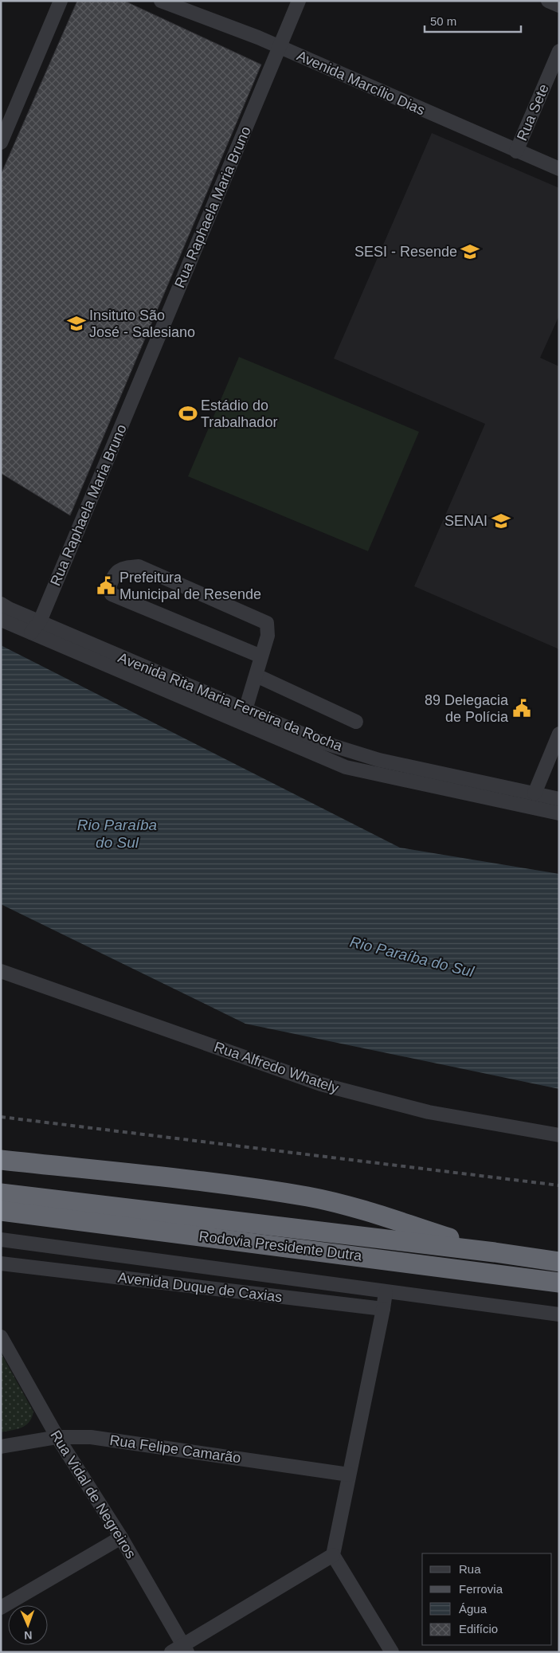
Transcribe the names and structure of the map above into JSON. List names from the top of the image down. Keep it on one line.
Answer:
{"streets":{"highway":["Rodovia Presidente Dutra"],"street":["Avenida Marcílio Dias","Rua Sete","Rua Raphaela Maria Bruno","Avenida Rita Maria Ferreira da Rocha","Rua Alfredo Whately","Avenida Duque de Caxias","Rua Felipe Camarão","Rua Vidal de Negreiros"]},"crossings":[["Avenida Marcílio Dias","Rua Sete"],["Avenida Marcílio Dias","Rua Raphaela Maria Bruno"],["Rua Raphaela Maria Bruno","Avenida Rita Maria Ferreira da Rocha"],["Rua Felipe Camarão","Rua Vidal de Negreiros"]],"water":["Rio Paraíba do Sul"],"places":{"school or university":["SESI - Resende","Insituto São José - Salesiano","SENAI"],"sports":["Estádio do Trabalhador"],"public building":["Prefeitura Municipal de Resende","89 Delegacia de Polícia"]},"legend":["Rua","Ferrovia","Água","Edifício"],"scale_bar":"50 m","north":"bottom"}
